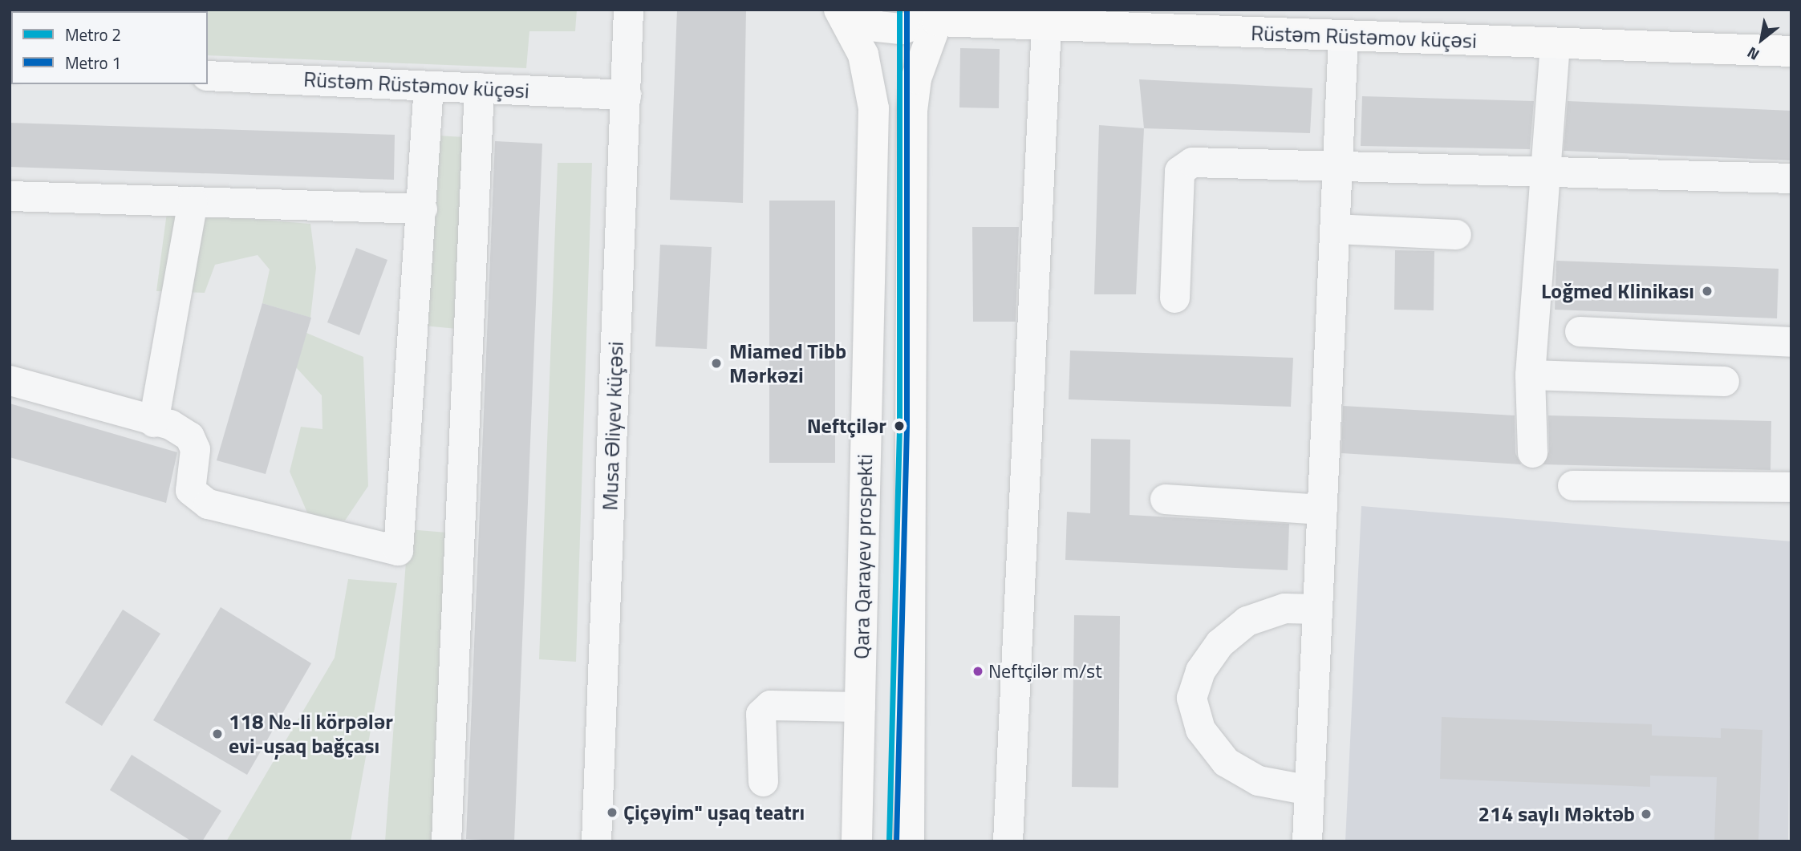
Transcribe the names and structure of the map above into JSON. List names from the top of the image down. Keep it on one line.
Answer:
{"streets":{"main road":["Rüstəm Rüstəmov küçəsi","Qara Qarayev prospekti"],"street":["Musa Əliyev küçəsi"]},"crossings":[["Rüstəm Rüstəmov küçəsi","Musa Əliyev küçəsi"]],"places":["Loğmed Klinikası","Miamed Tibb Mərkəzi","Neftçilər","Neftçilər m/st","118 №-li körpələr evi-uşaq bağçası","Çiçəyim\" uşaq teatrı","214 saylı Məktəb"],"lines":["metro line 2","metro line 1"],"legend":["Metro 2","Metro 1"],"north":"bottom left"}
